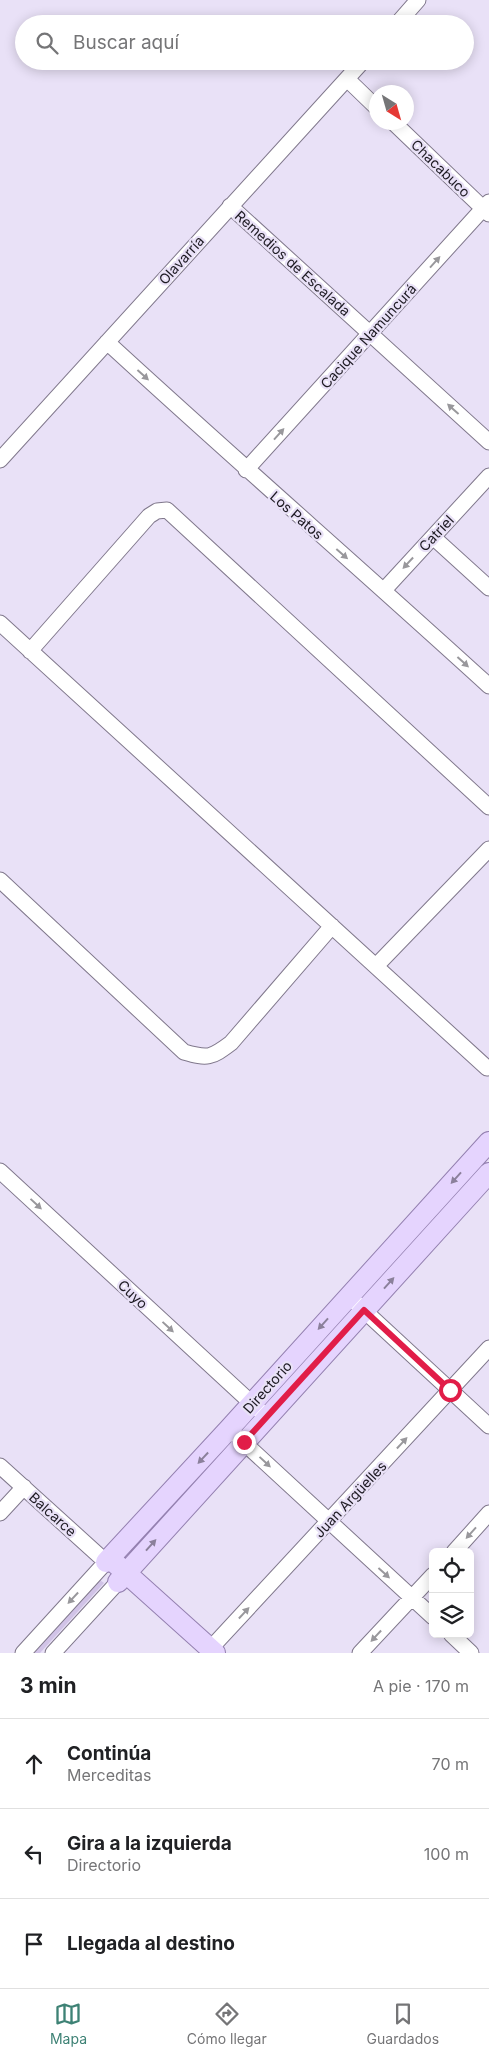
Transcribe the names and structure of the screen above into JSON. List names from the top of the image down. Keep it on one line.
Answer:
{"streets":{"main road":["Directorio"],"street":["Chacabuco","Olavarría","Remedios de Escalada","Cacique Namuncurá","Los Patos","Catriel","Cuyo","Juan Argüelles","Balcarce"]},"crossings":[["Chacabuco","Cacique Namuncurá"],["Olavarría","Remedios de Escalada"],["Olavarría","Los Patos"],["Remedios de Escalada","Cacique Namuncurá"],["Cacique Namuncurá","Los Patos"],["Los Patos","Catriel"],["Cuyo","Directorio"],["Directorio","Balcarce"]],"one_way":["Remedios de Escalada","Cacique Namuncurá","Los Patos","Catriel","Cuyo"],"north":"bottom right","page":{"search":"Buscar aquí","heading":["3 min","A pie · 170 m"],"list":[["Continúa","Merceditas","70 m"],["Gira a la izquierda","Directorio","100 m"],"Llegada al destino"],"nav":["Mapa","Cómo llegar","Guardados"]}}
